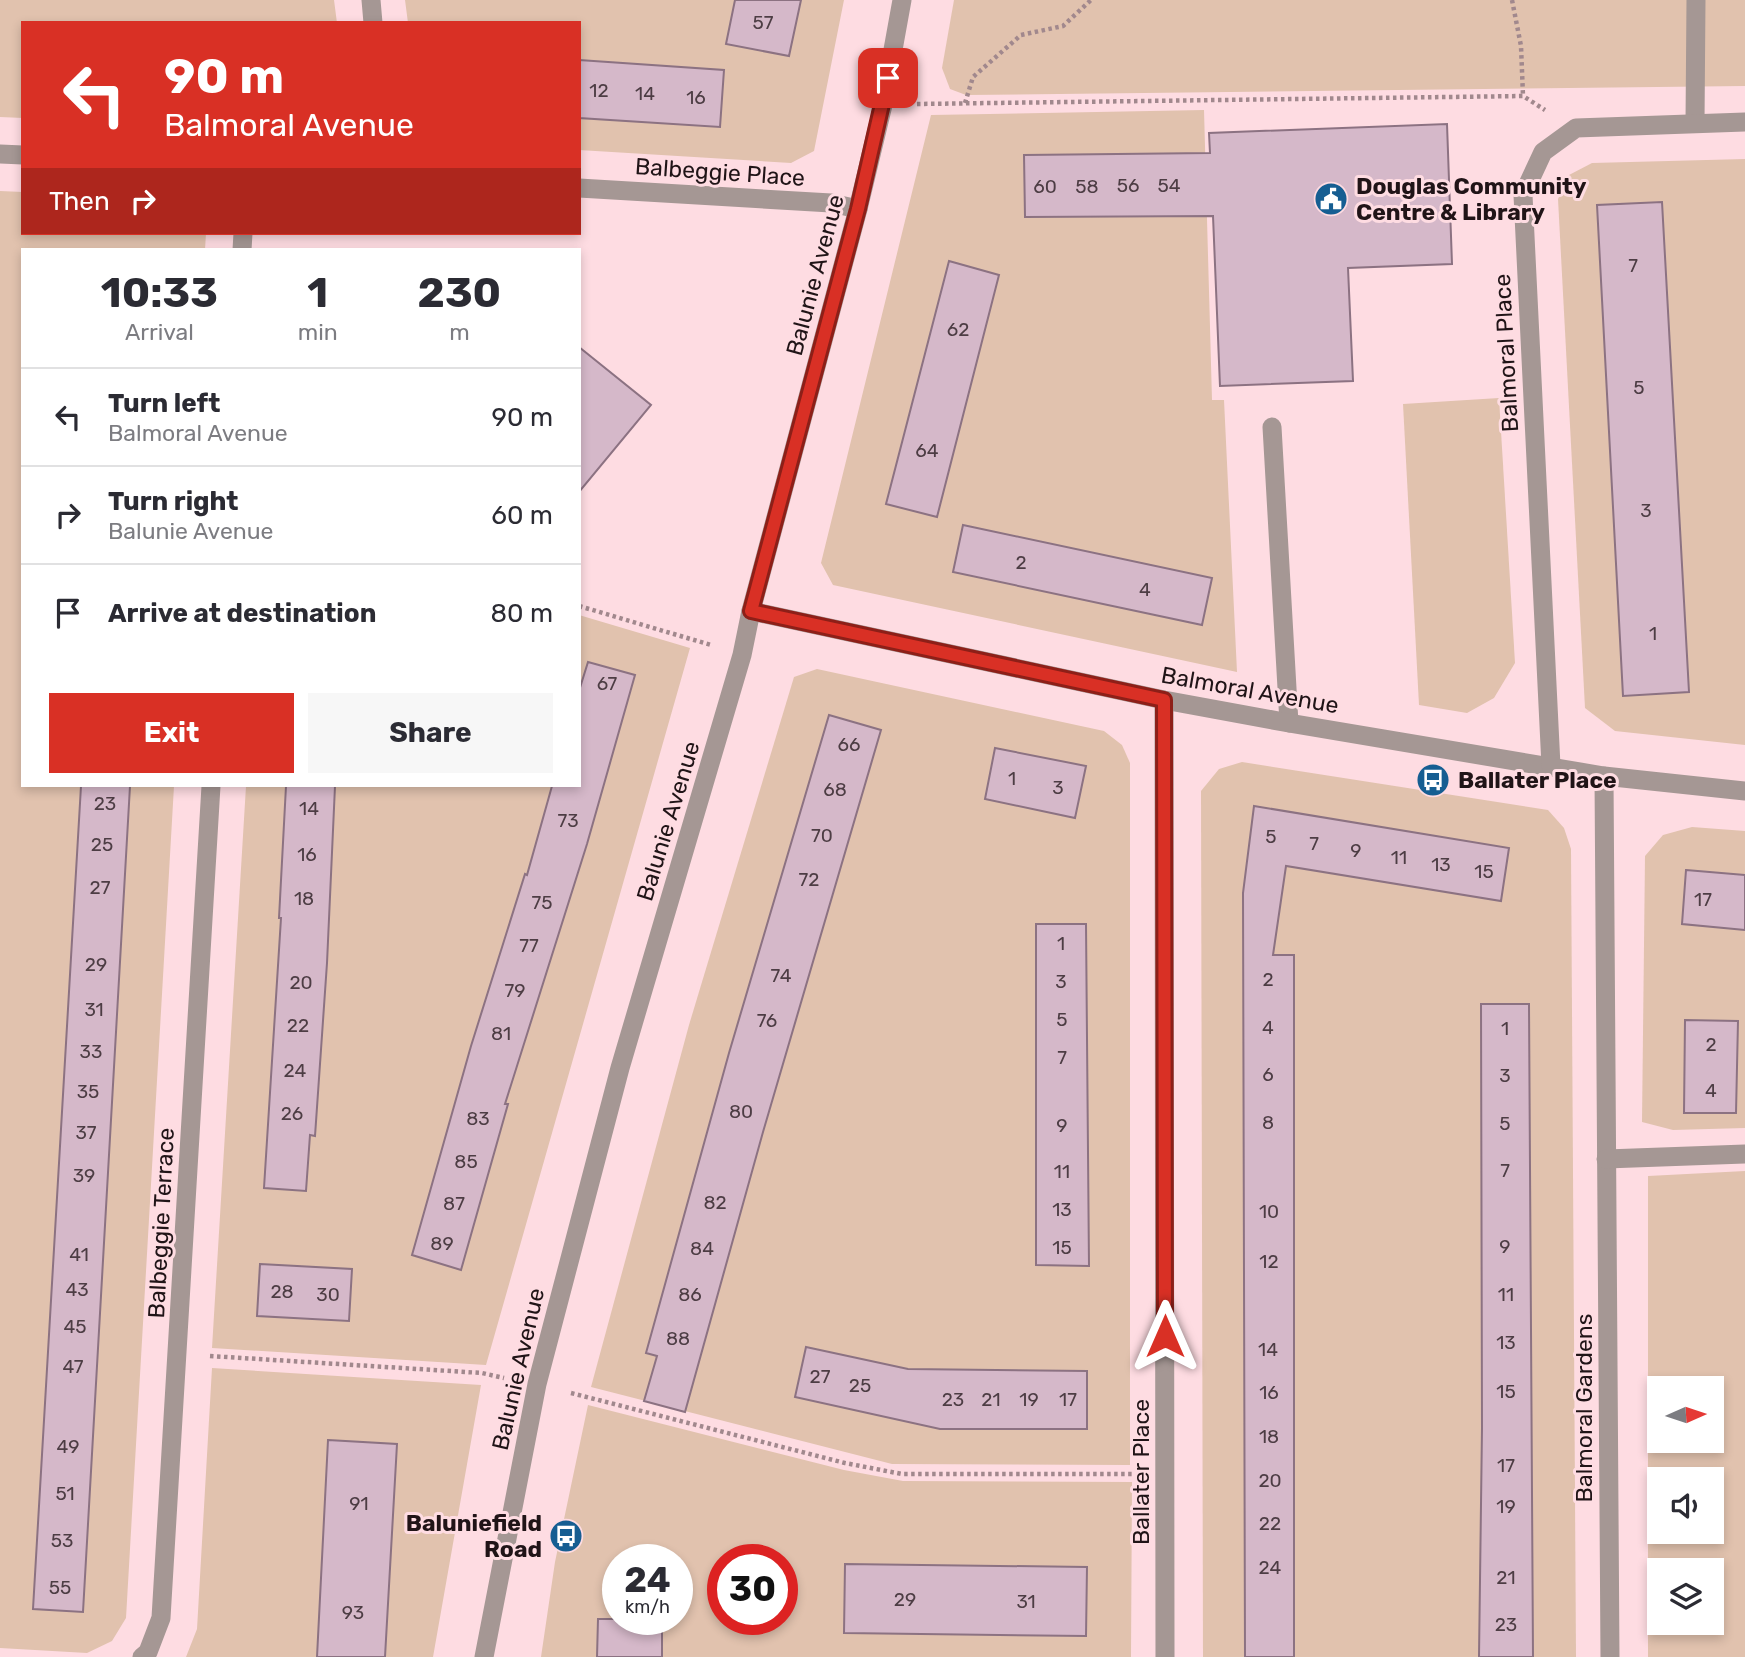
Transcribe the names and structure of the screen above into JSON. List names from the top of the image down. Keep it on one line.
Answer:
{"streets":{"street":["Balbeggie Place","Balunie Avenue","Balmoral Place","Balmoral Avenue","Balbeggie Terrace","Balmoral Gardens","Ballater Place"]},"crossings":[["Balbeggie Place","Balunie Avenue"],["Balunie Avenue","Balmoral Avenue"],["Balmoral Place","Balmoral Avenue"],["Balmoral Avenue","Balmoral Gardens"],["Balmoral Avenue","Ballater Place"]],"places":{"public building":["Douglas Community Centre & Library"],"bus stop":["Ballater Place","Baluniefield Road"]},"house_numbers":["57","12","14","16","56","54","60","58","7","62","5","64","3","2","4","1","67","66","1","3","68","23","14","73","70","5","7","25","9","16","11","13","15","72","27","18","17","75","1","77","29","74","2","3","20","79","31","5","76","22","4","1","81","2","33","7","24","6","3","4","35","80","26","83","8","5","9","37","85","7","11","39","82","87","13","10","89","9","15","84","41","12","43","28","30","86","11","45","88","13","14","47","27","25","15","16","23","21","19","17","18","49","17","20","51","91","19","22","53","24","21","55","29","31","93","23"],"north":"right","page":{"turn":["90 m","Balmoral Avenue"],"then":"Then","eta":["10:33","Arrival","1","min","230","m"],"list":[{"name":"Turn left","note":"Balmoral Avenue","value":"90 m"},{"name":"Turn right","note":"Balunie Avenue","value":"60 m"},{"name":"Arrive at destination","value":"80 m"}],"buttons":["Exit","Share"],"speed":"24 km/h","limit":"30"}}
